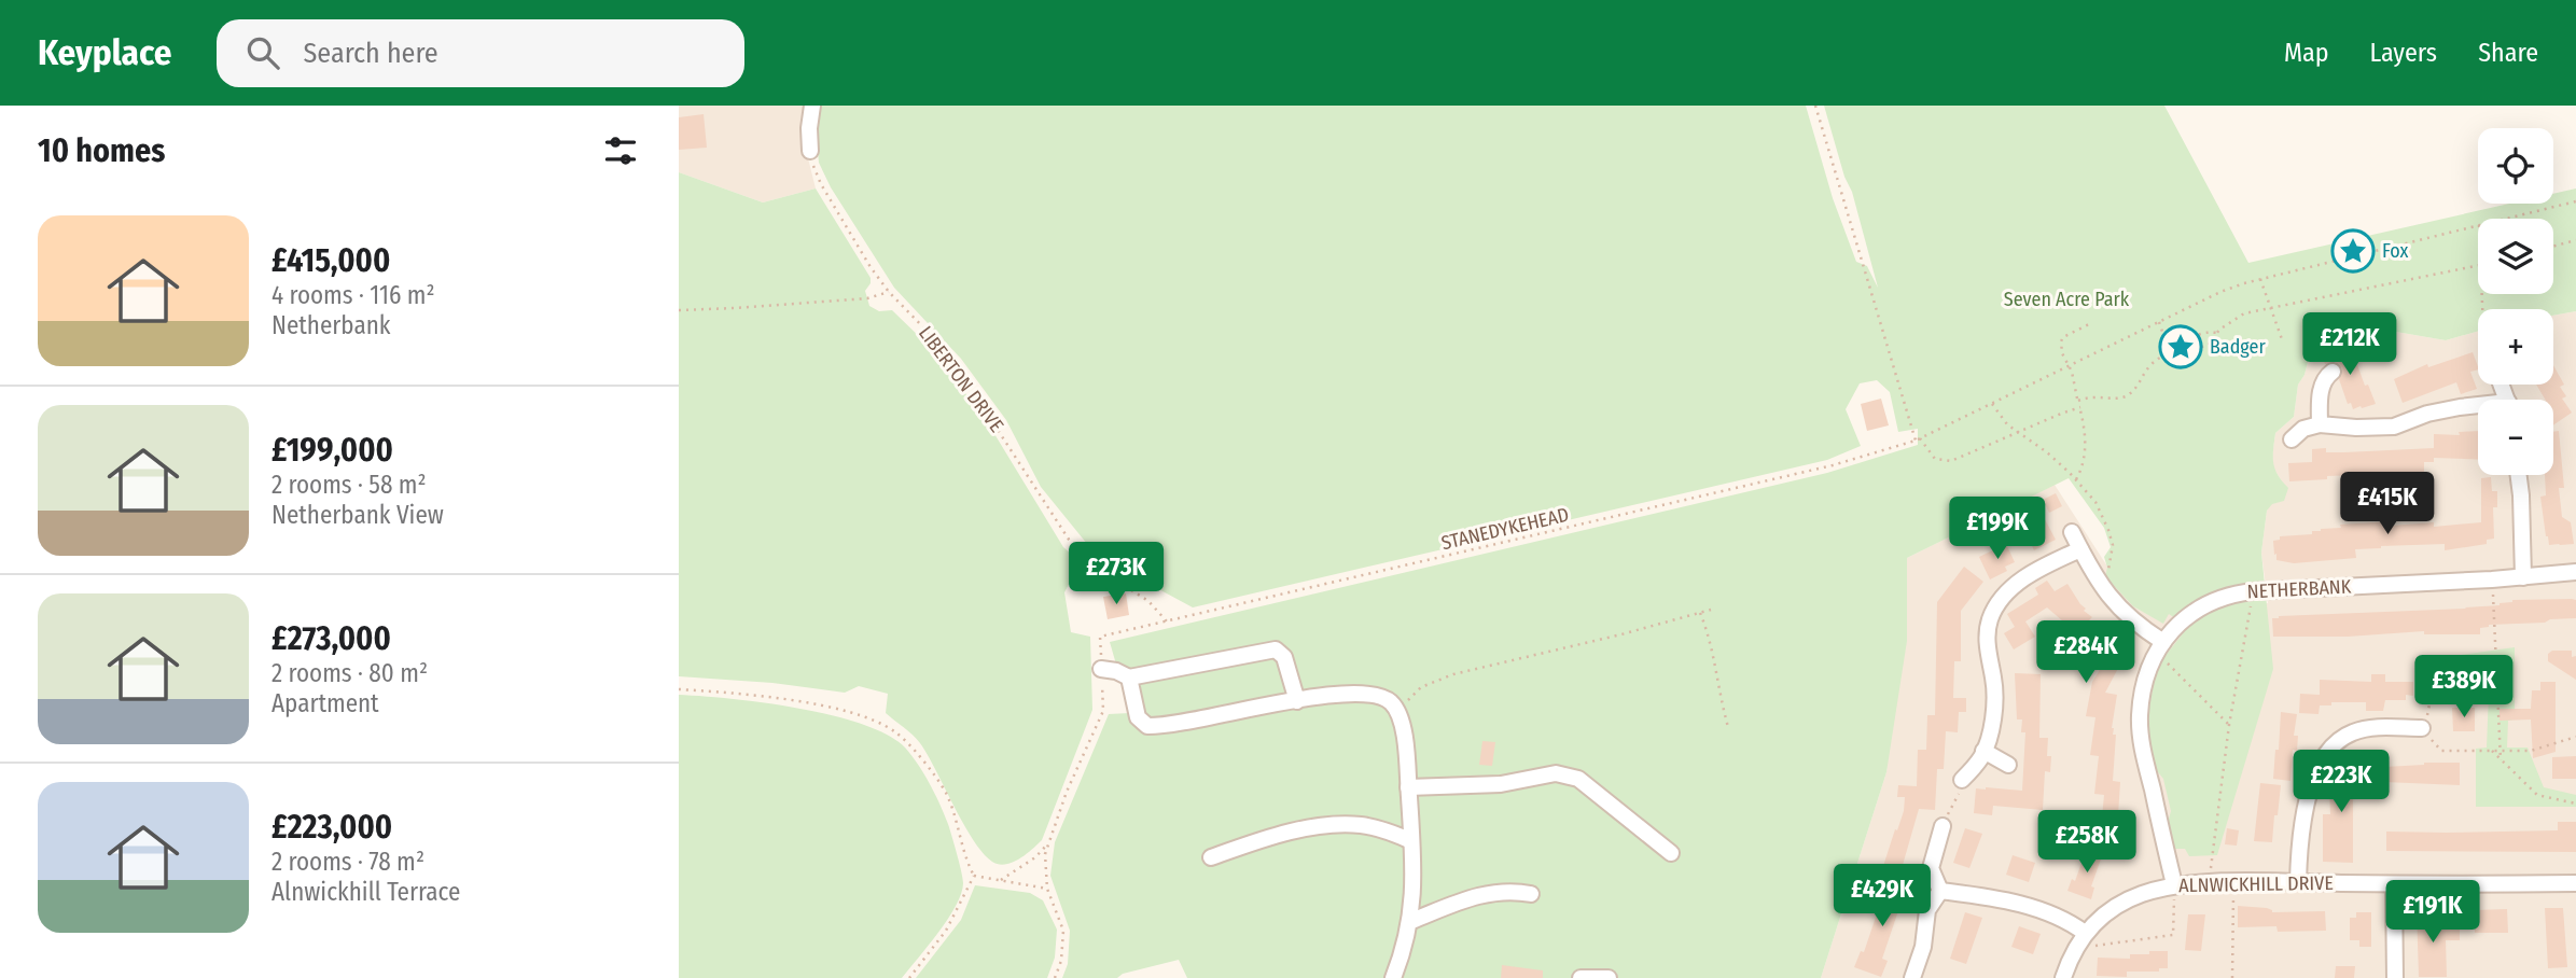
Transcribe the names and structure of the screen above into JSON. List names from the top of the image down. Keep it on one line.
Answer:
{"streets":{"street":["NETHERBANK","ALNWICKHILL DRIVE"],"path":["LIBERTON DRIVE","STANEDYKEHEAD"]},"crossings":[["LIBERTON DRIVE","STANEDYKEHEAD"],["NETHERBANK","ALNWICKHILL DRIVE"]],"parks":["Seven Acre Park"],"places":{"place":["Fox","Badger"]},"page":{"header":"Keyplace","search":"Search here","nav":["Map","Layers","Share"],"heading":"10 homes","map_buttons":["+","−"],"list":[{"name":"£415,000","note":"4 rooms · 116 m² · Netherbank"},{"name":"£199,000","note":"2 rooms · 58 m² · Netherbank View"},{"name":"£273,000","note":"2 rooms · 80 m² · Apartment"},{"name":"£223,000","note":"2 rooms · 78 m² · Alnwickhill Terrace"}],"price":["£212K","£415K","£199K","£273K","£284K","£389K","£223K","£258K","£429K","£191K"]}}
